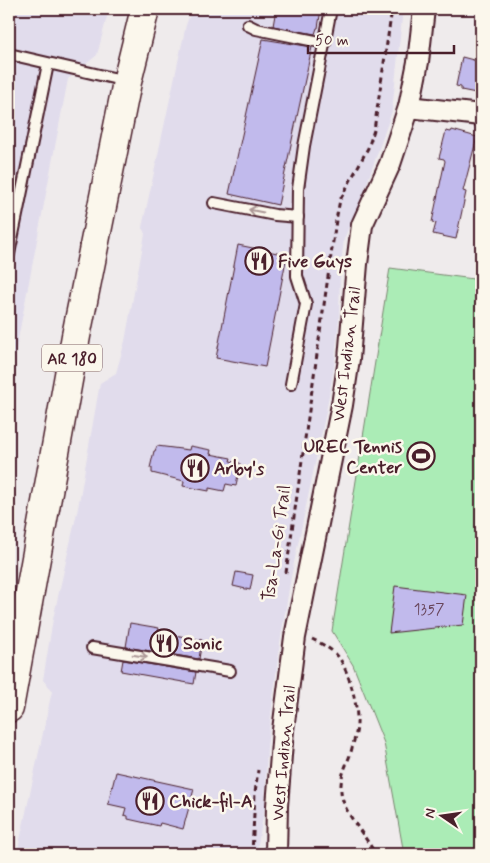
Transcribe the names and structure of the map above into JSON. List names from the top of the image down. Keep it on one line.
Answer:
{"streets":{"main road":["AR 180"],"street":["West Indian Trail"],"path":["Tsa-La-Gi Trail"]},"places":{"restaurant":["Five Guys","Arby's","Sonic","Chick-fil-A"],"sports":["UREC Tennis Center"]},"house_numbers":["1357"],"scale_bar":"50 m","north":"left"}
